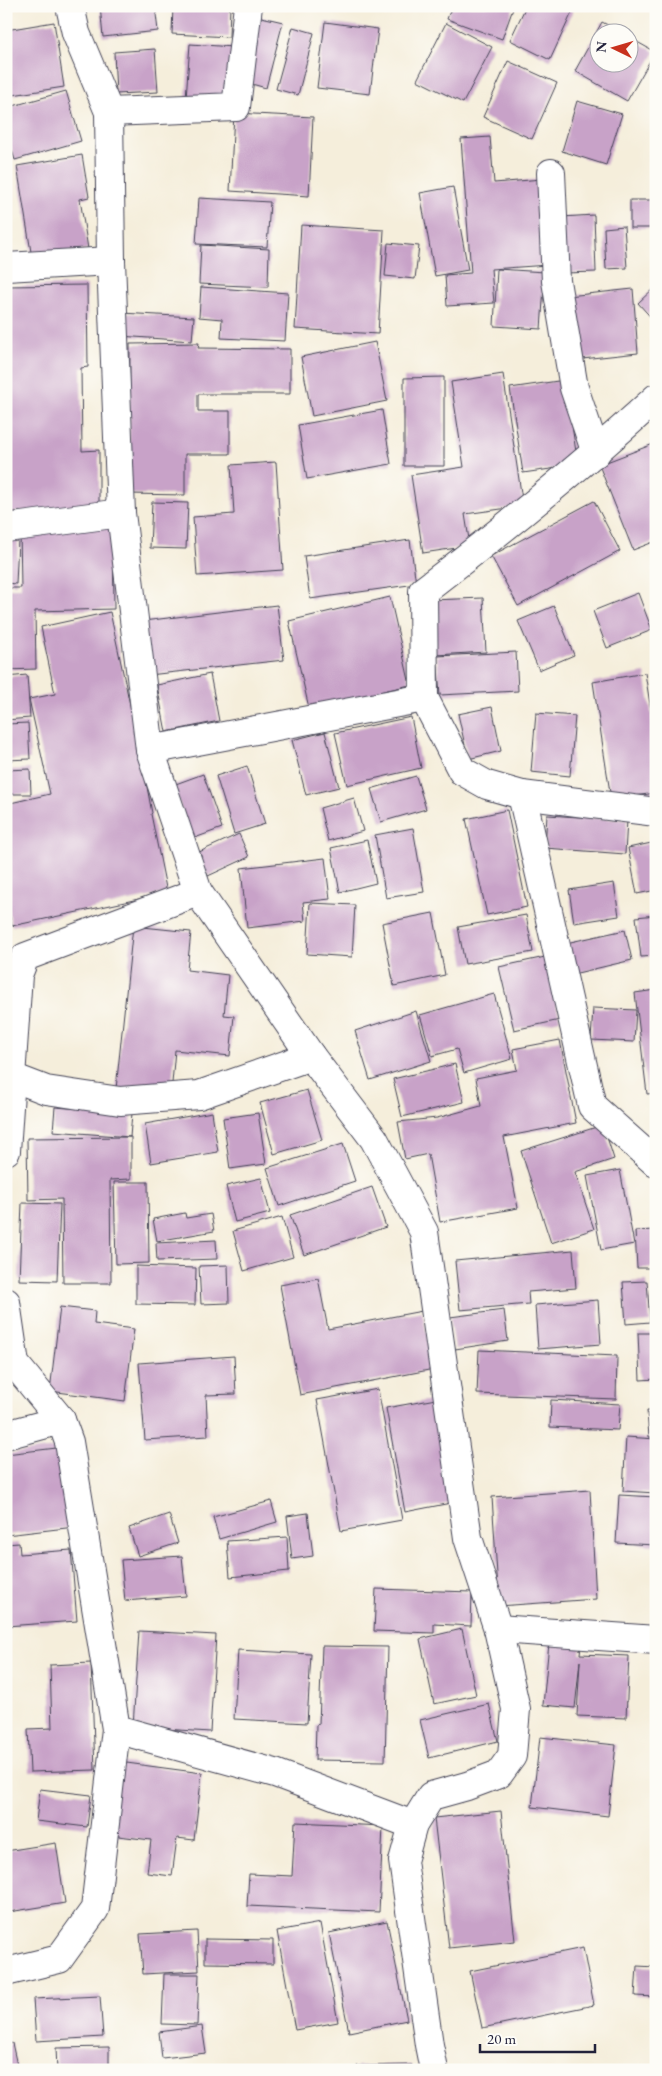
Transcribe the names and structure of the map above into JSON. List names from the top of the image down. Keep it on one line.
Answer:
{"scale_bar":"20 m","north":"left"}
